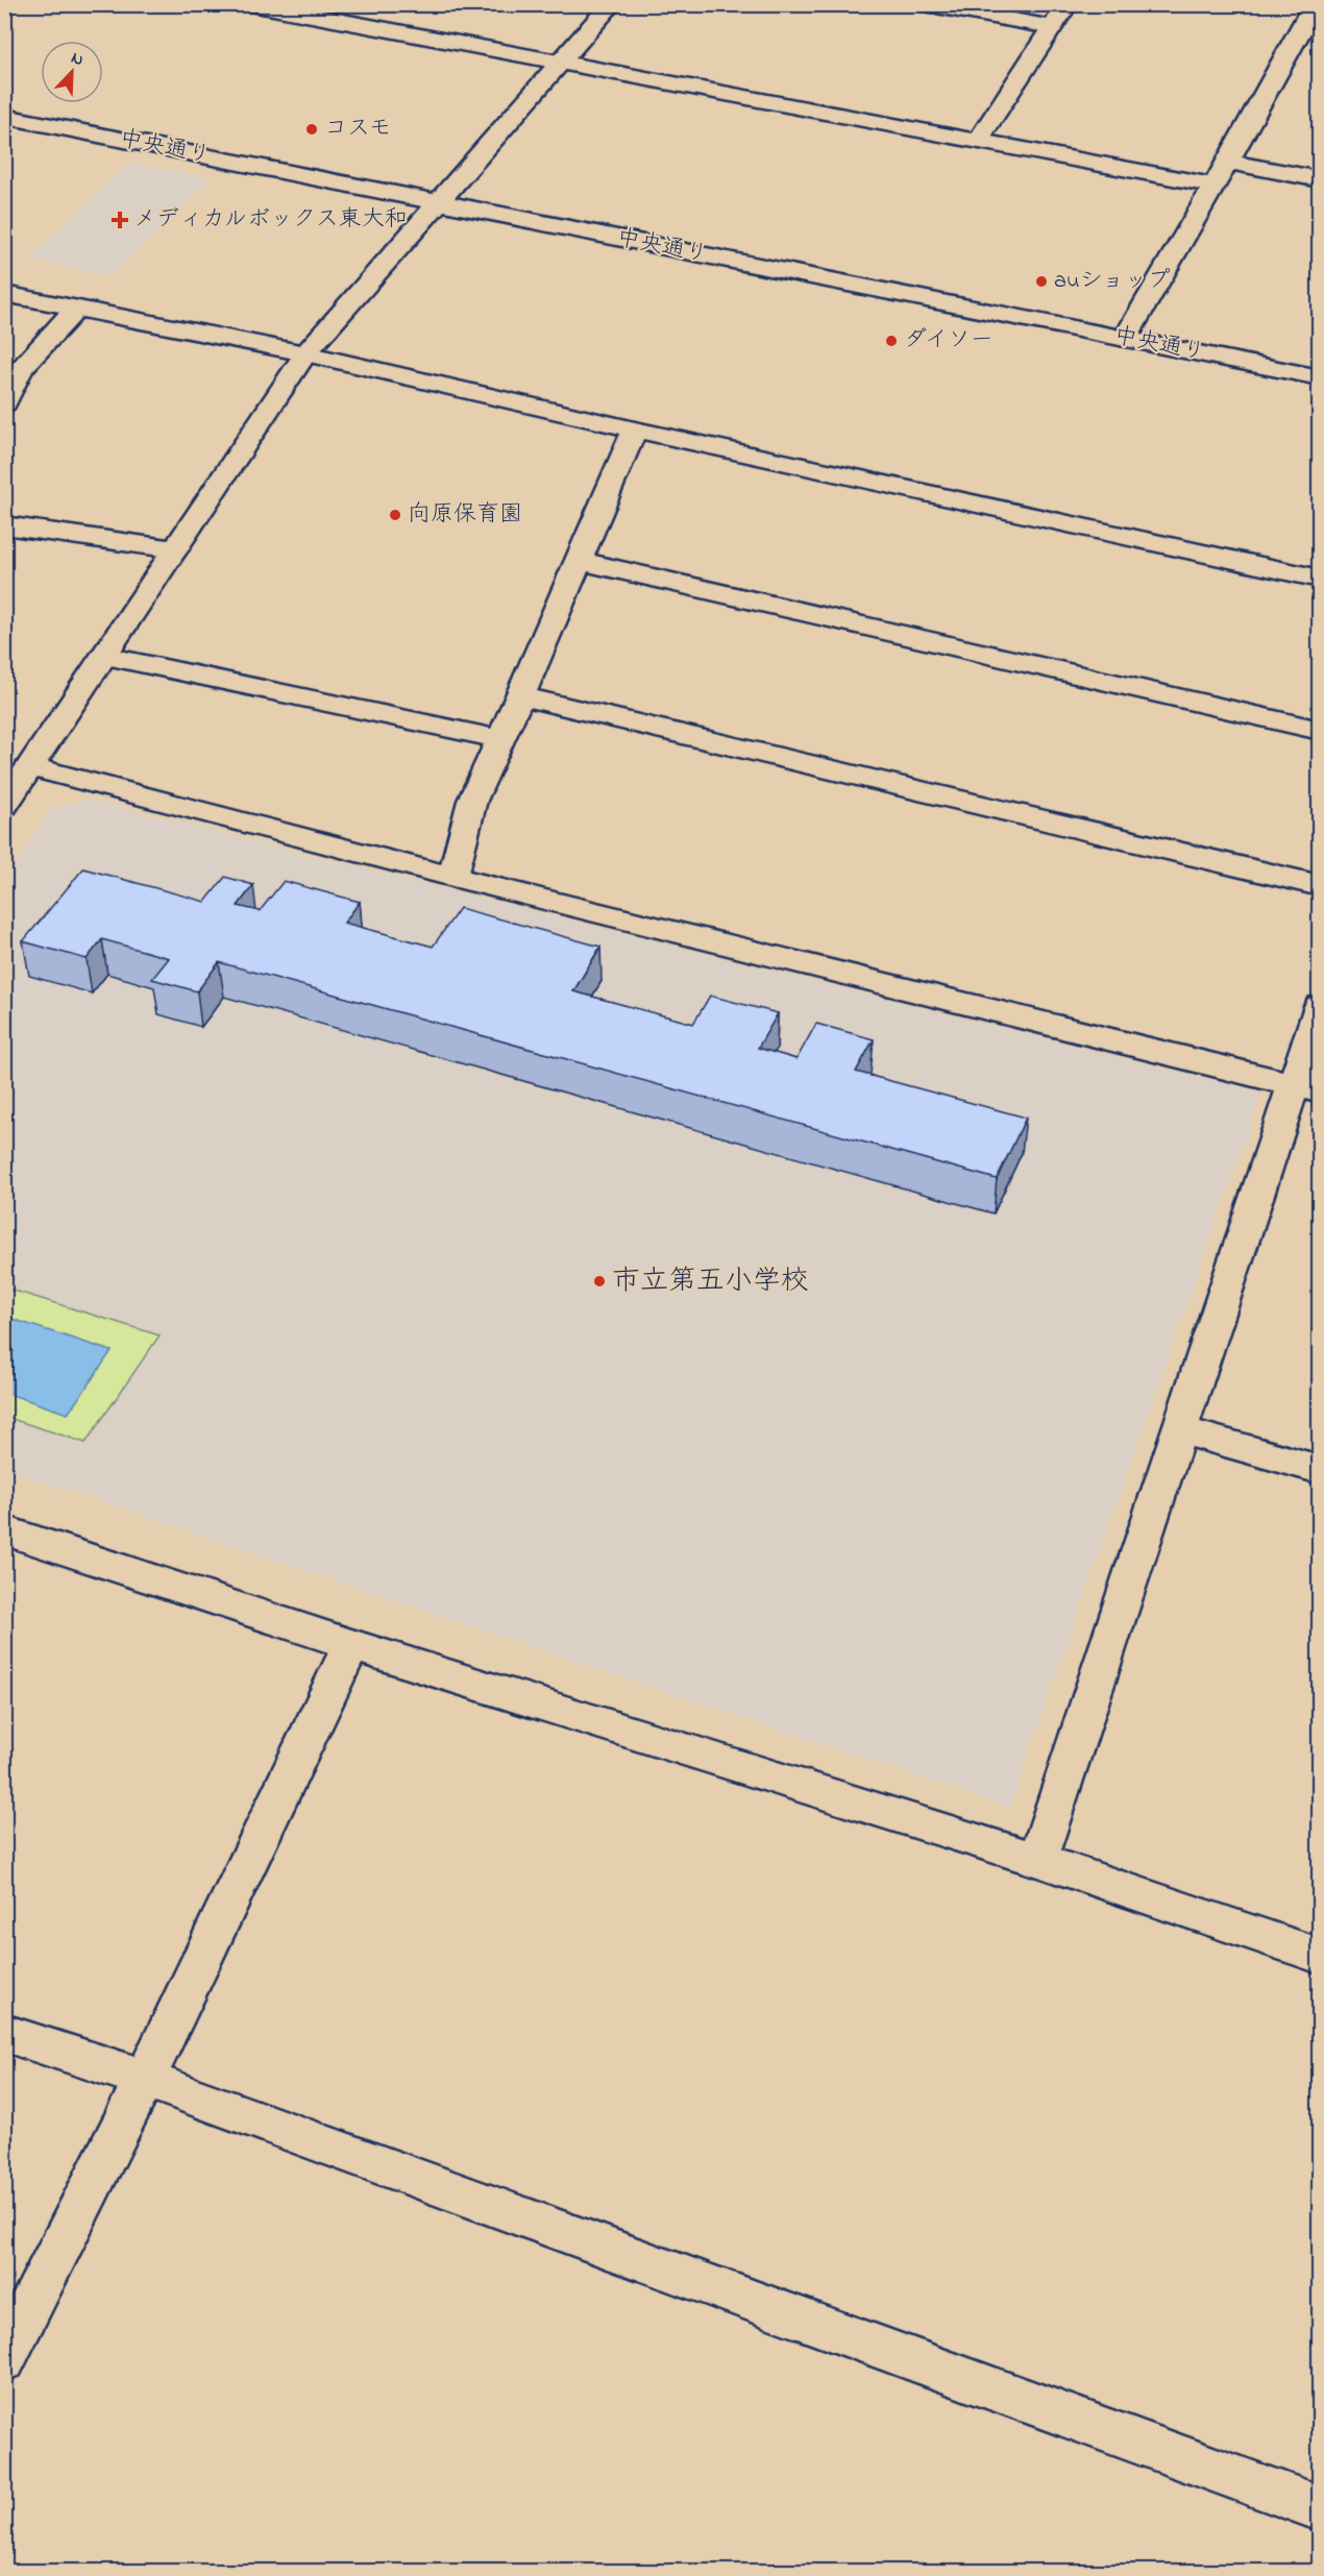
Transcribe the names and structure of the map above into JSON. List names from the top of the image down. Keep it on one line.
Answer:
{"streets":{"street":["中央通り"]},"places":{"other":["コスモ","auショップ","ダイソー","向原保育園","市立第五小学校"],"health":["メディカルボックス東大和"]},"north":"top right"}
